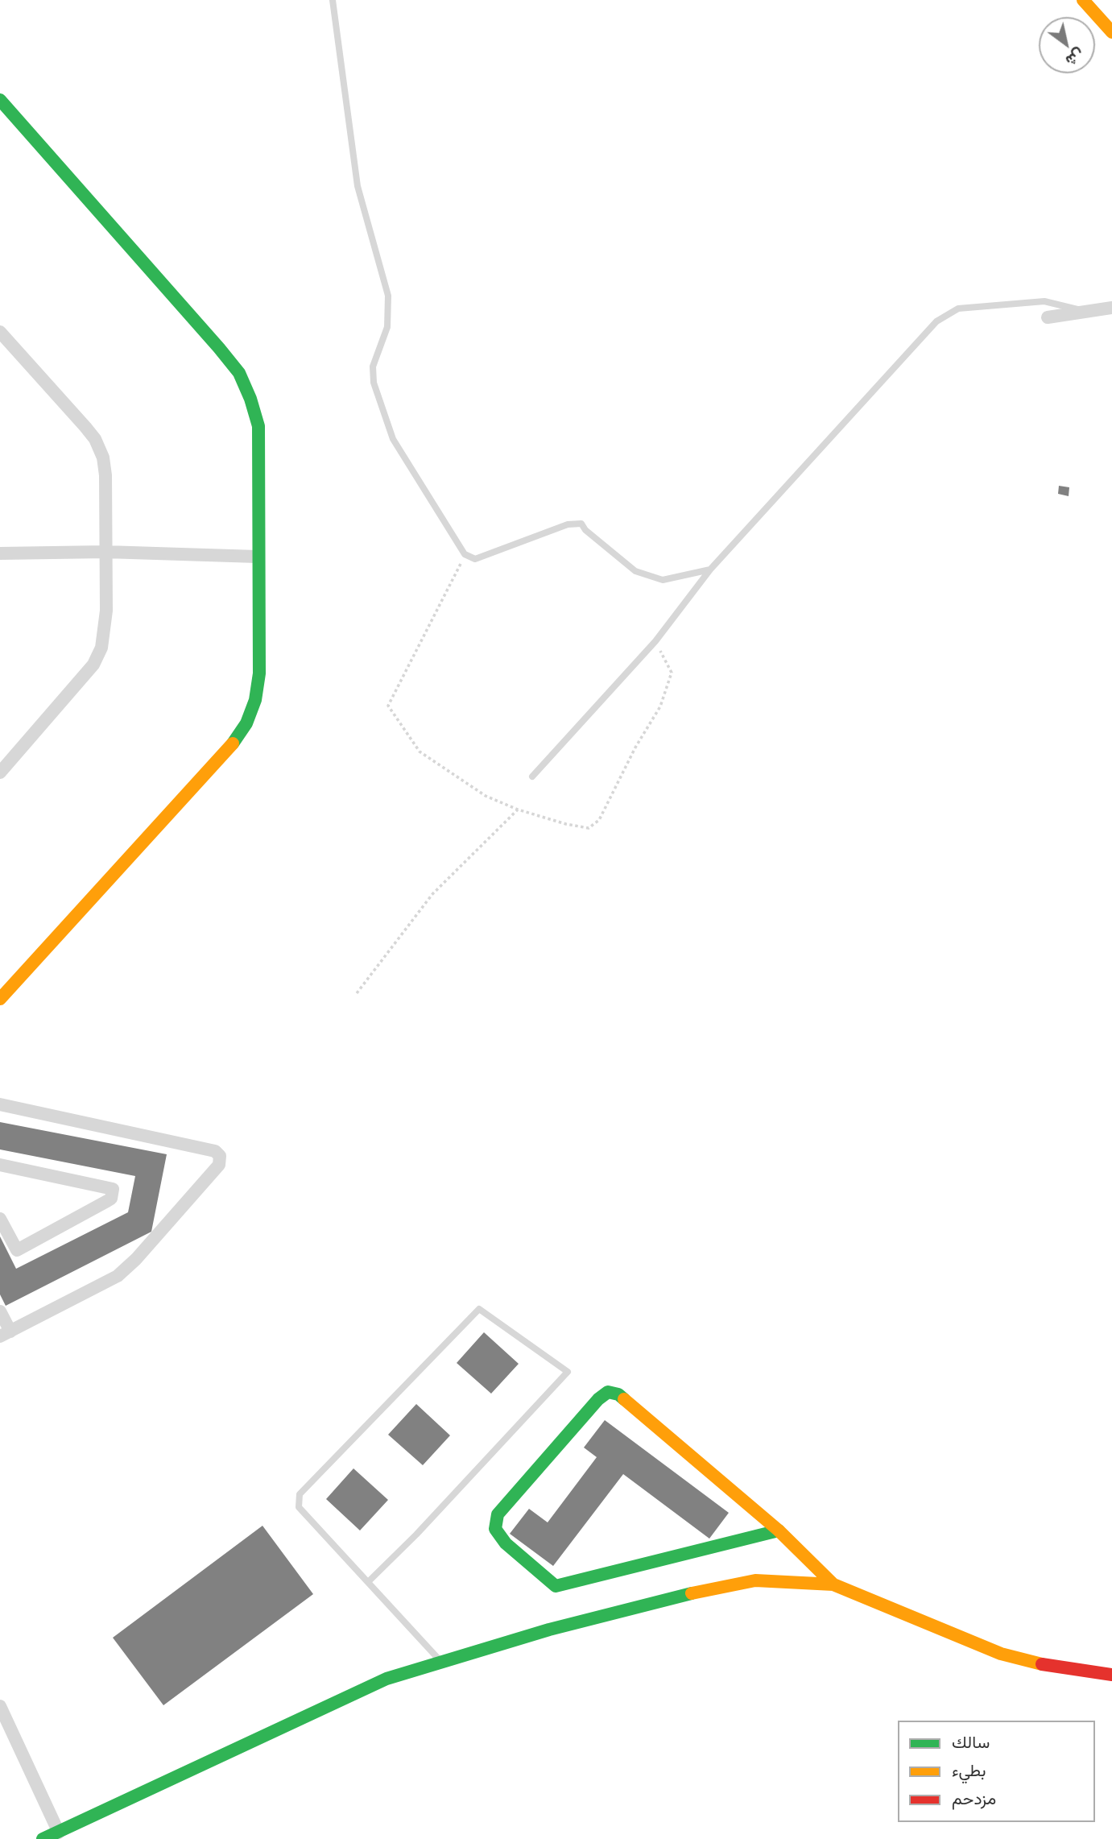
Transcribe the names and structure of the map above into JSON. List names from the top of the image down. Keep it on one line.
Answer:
{"legend":["سالك","بطيء","مزدحم"],"north":"bottom right"}
